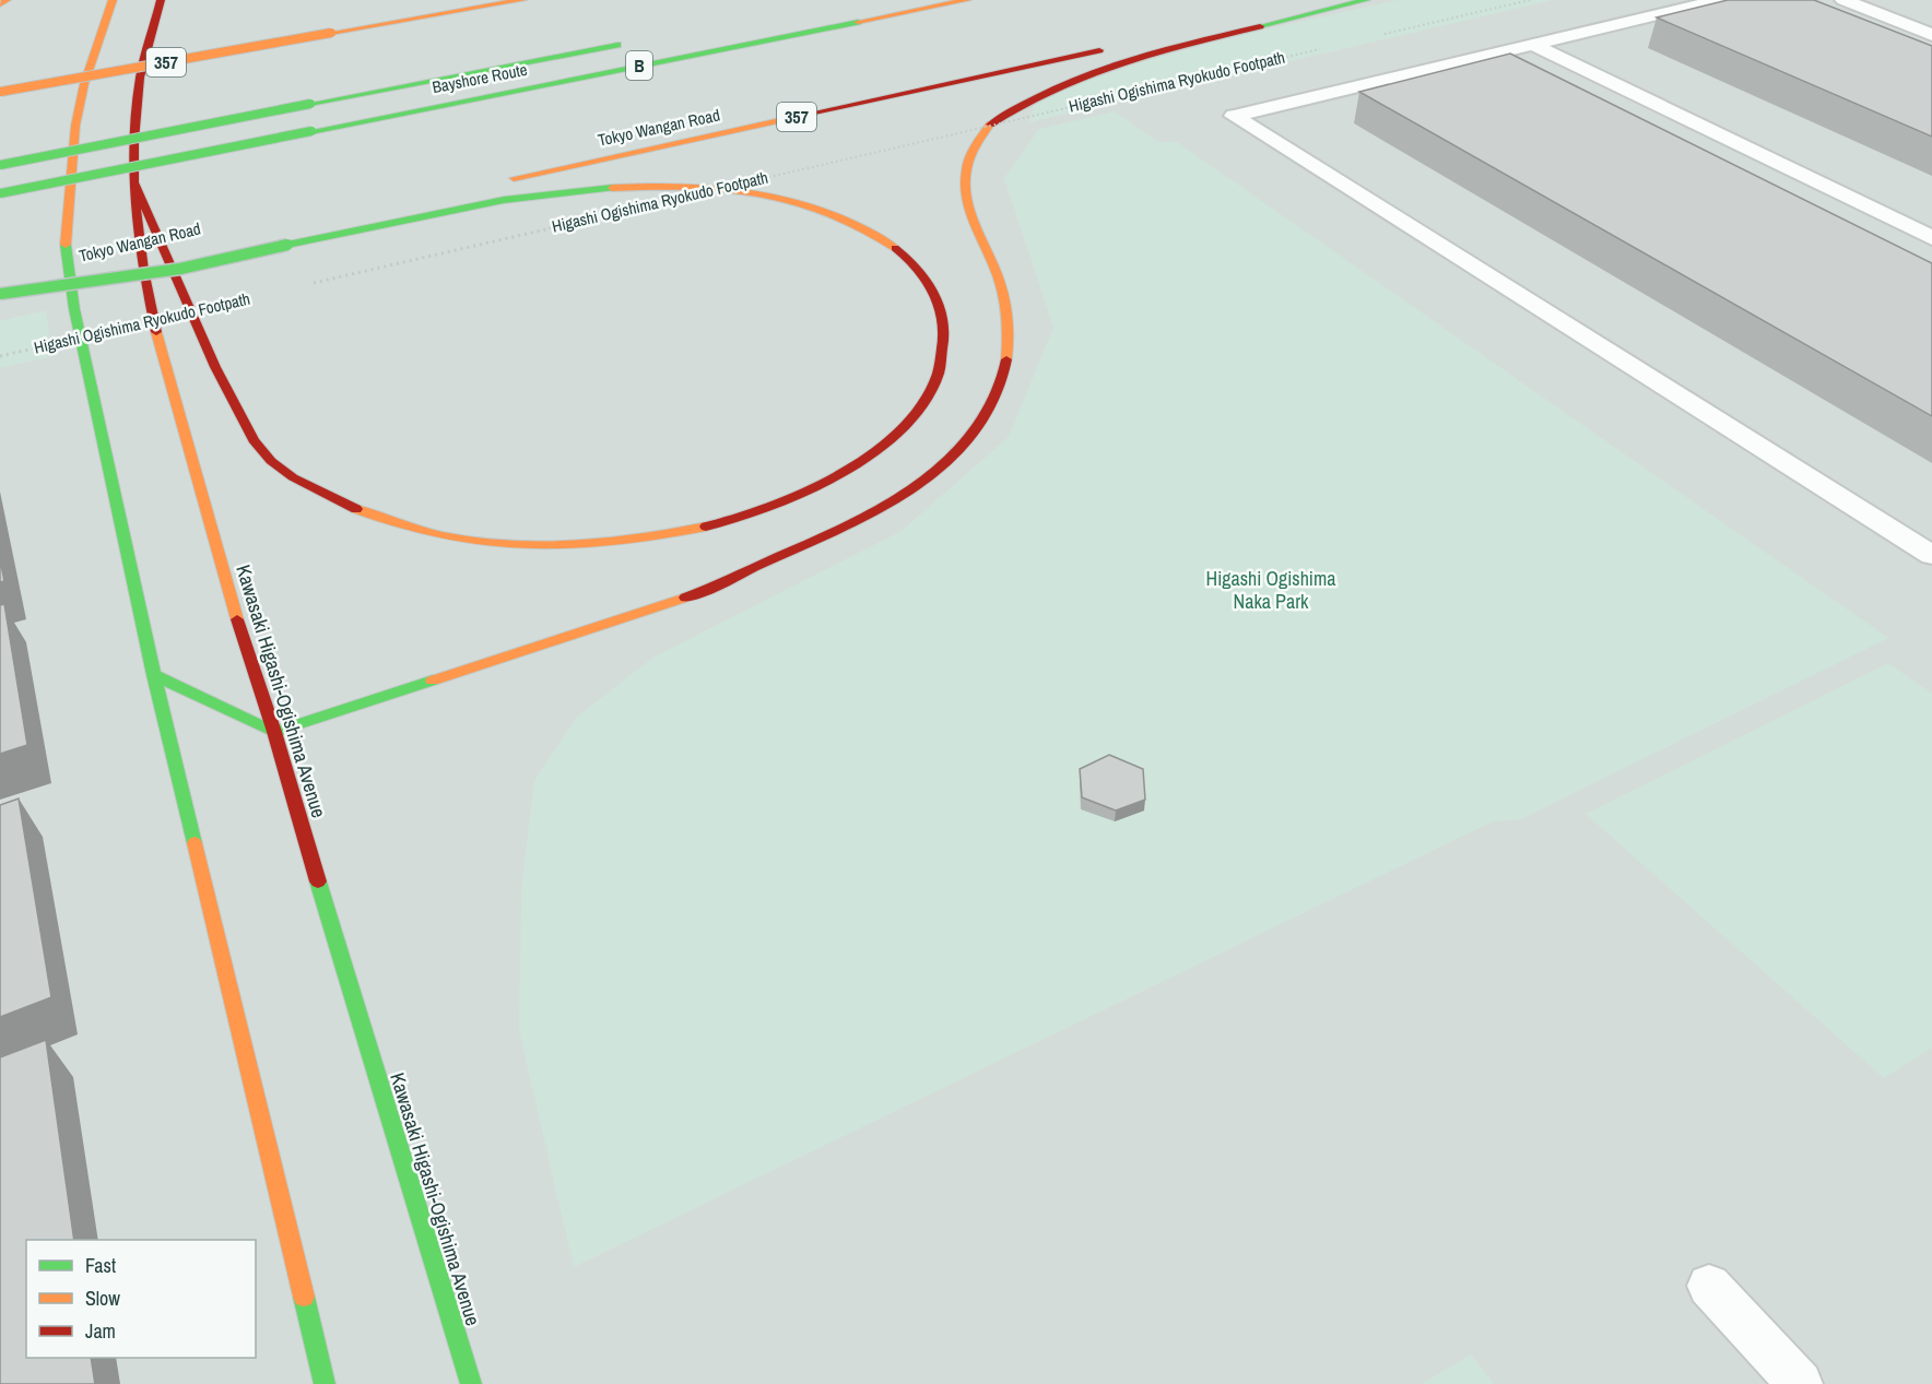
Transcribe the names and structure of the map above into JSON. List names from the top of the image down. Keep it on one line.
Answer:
{"streets":{"main road":["357","B","Bayshore Route","Tokyo Wangan Road","Kawasaki Higashi-Ogishima Avenue"],"path":["Higashi Ogishima Ryokudo Footpath"]},"parks":["Higashi Ogishima Naka Park"],"legend":["Fast","Slow","Jam"]}
